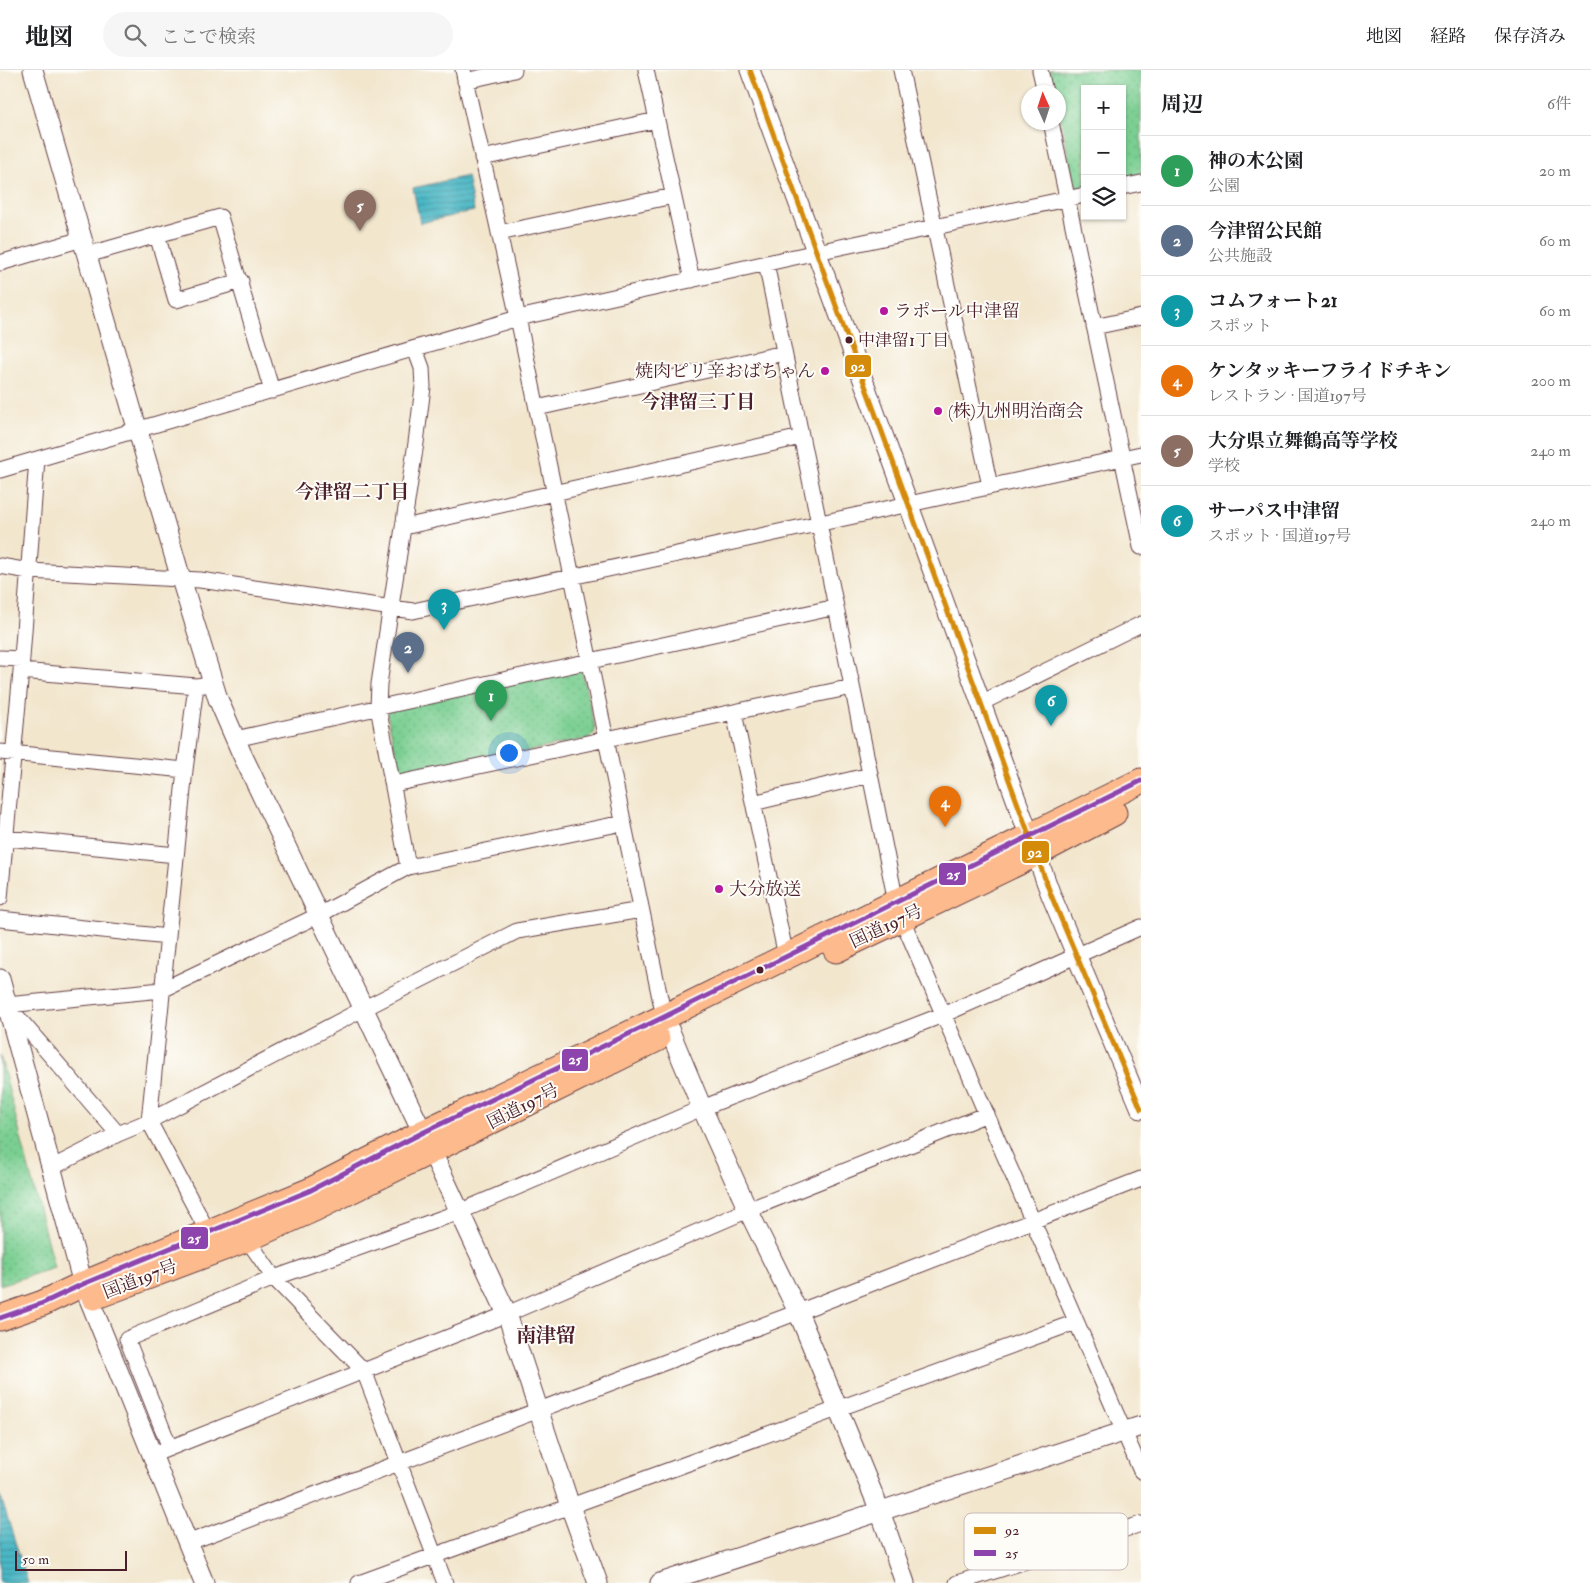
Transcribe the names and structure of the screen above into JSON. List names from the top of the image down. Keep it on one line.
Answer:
{"streets":{"highway":["国道197号"]},"districts":["今津留三丁目","今津留二丁目","南津留"],"places":["ラポール中津留","中津留1丁目","焼肉ピリ辛おばちゃん","(株)九州明治商会","大分放送"],"lines":["transit line 92","transit line 25"],"legend":["92","25"],"scale_bar":"50 m","north":"top","page":{"header":"地図","search":"ここで検索","nav":["地図","経路","保存済み"],"heading":["周辺","6件"],"map_buttons":["+","−"],"list":[{"mark":"1","name":"神の木公園","note":"公園","value":"20 m"},{"mark":"2","name":"今津留公民館","note":"公共施設","value":"60 m"},{"mark":"3","name":"コムフォート21","note":"スポット","value":"60 m"},{"mark":"4","name":"ケンタッキーフライドチキン","note":"レストラン · 国道197号","value":"200 m"},{"mark":"5","name":"大分県立舞鶴高等学校","note":"学校","value":"240 m"},{"mark":"6","name":"サーパス中津留","note":"スポット · 国道197号","value":"240 m"}],"pins":["5","3","2","1","6","4"],"scale":"50 m"}}
